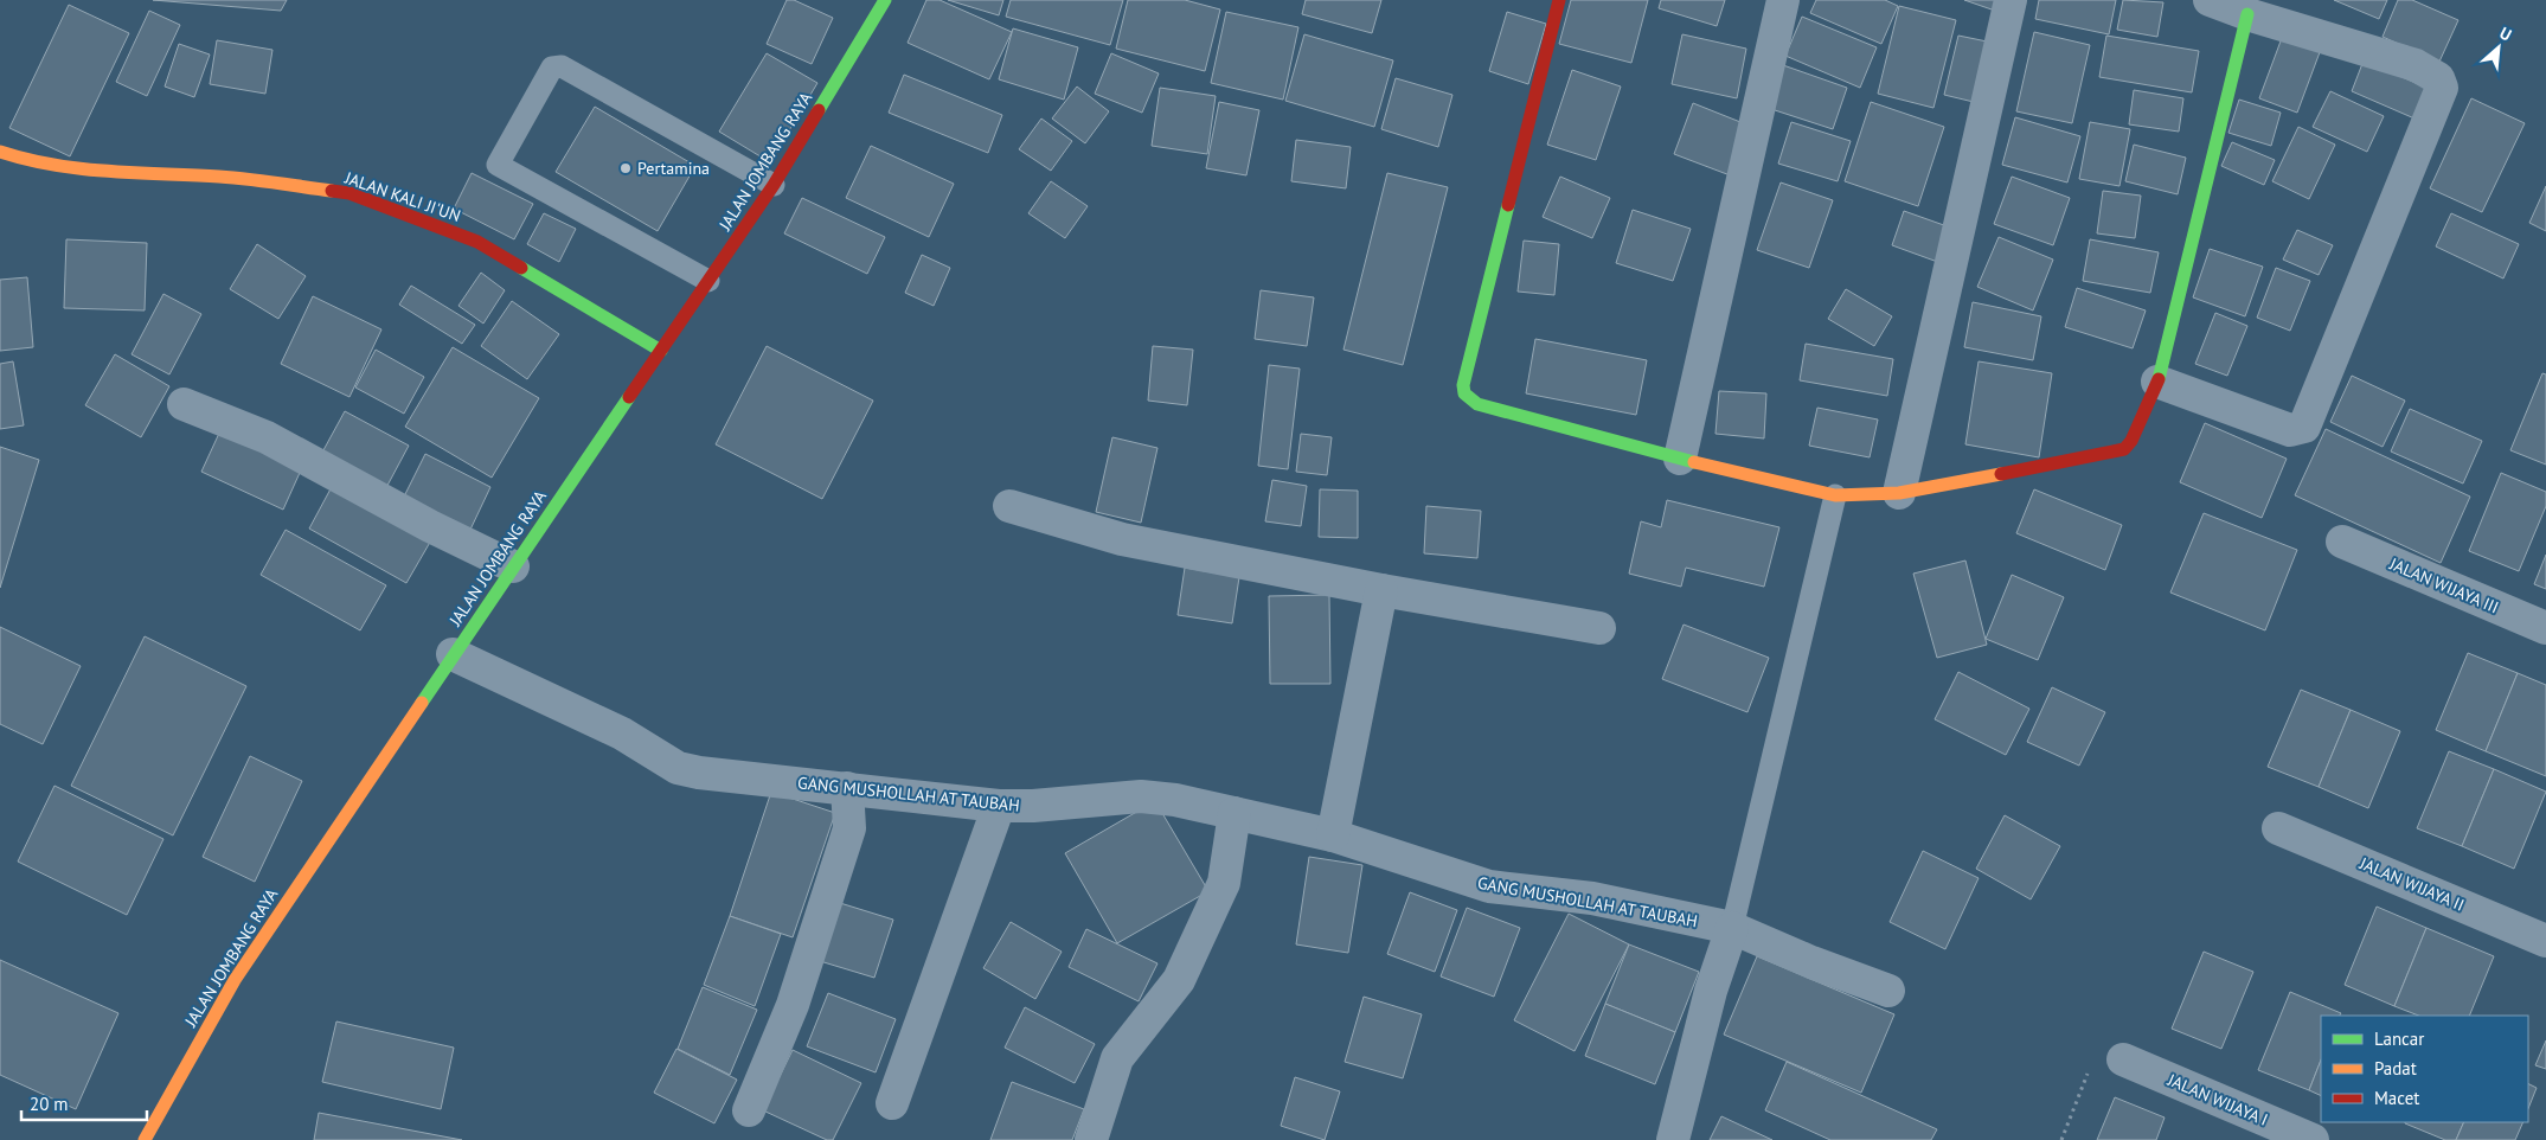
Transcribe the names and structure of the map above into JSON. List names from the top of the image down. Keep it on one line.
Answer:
{"streets":{"street":["JALAN JOMBANG RAYA","JALAN KALI JI'UN","JALAN WIJAYA III","GANG MUSHOLLAH AT TAUBAH","JALAN WIJAYA II","JALAN WIJAYA I"]},"crossings":[["JALAN JOMBANG RAYA","JALAN KALI JI'UN"],["JALAN JOMBANG RAYA","GANG MUSHOLLAH AT TAUBAH"]],"places":["Pertamina"],"legend":["Lancar","Padat","Macet"],"scale_bar":"20 m","north":"top right"}
